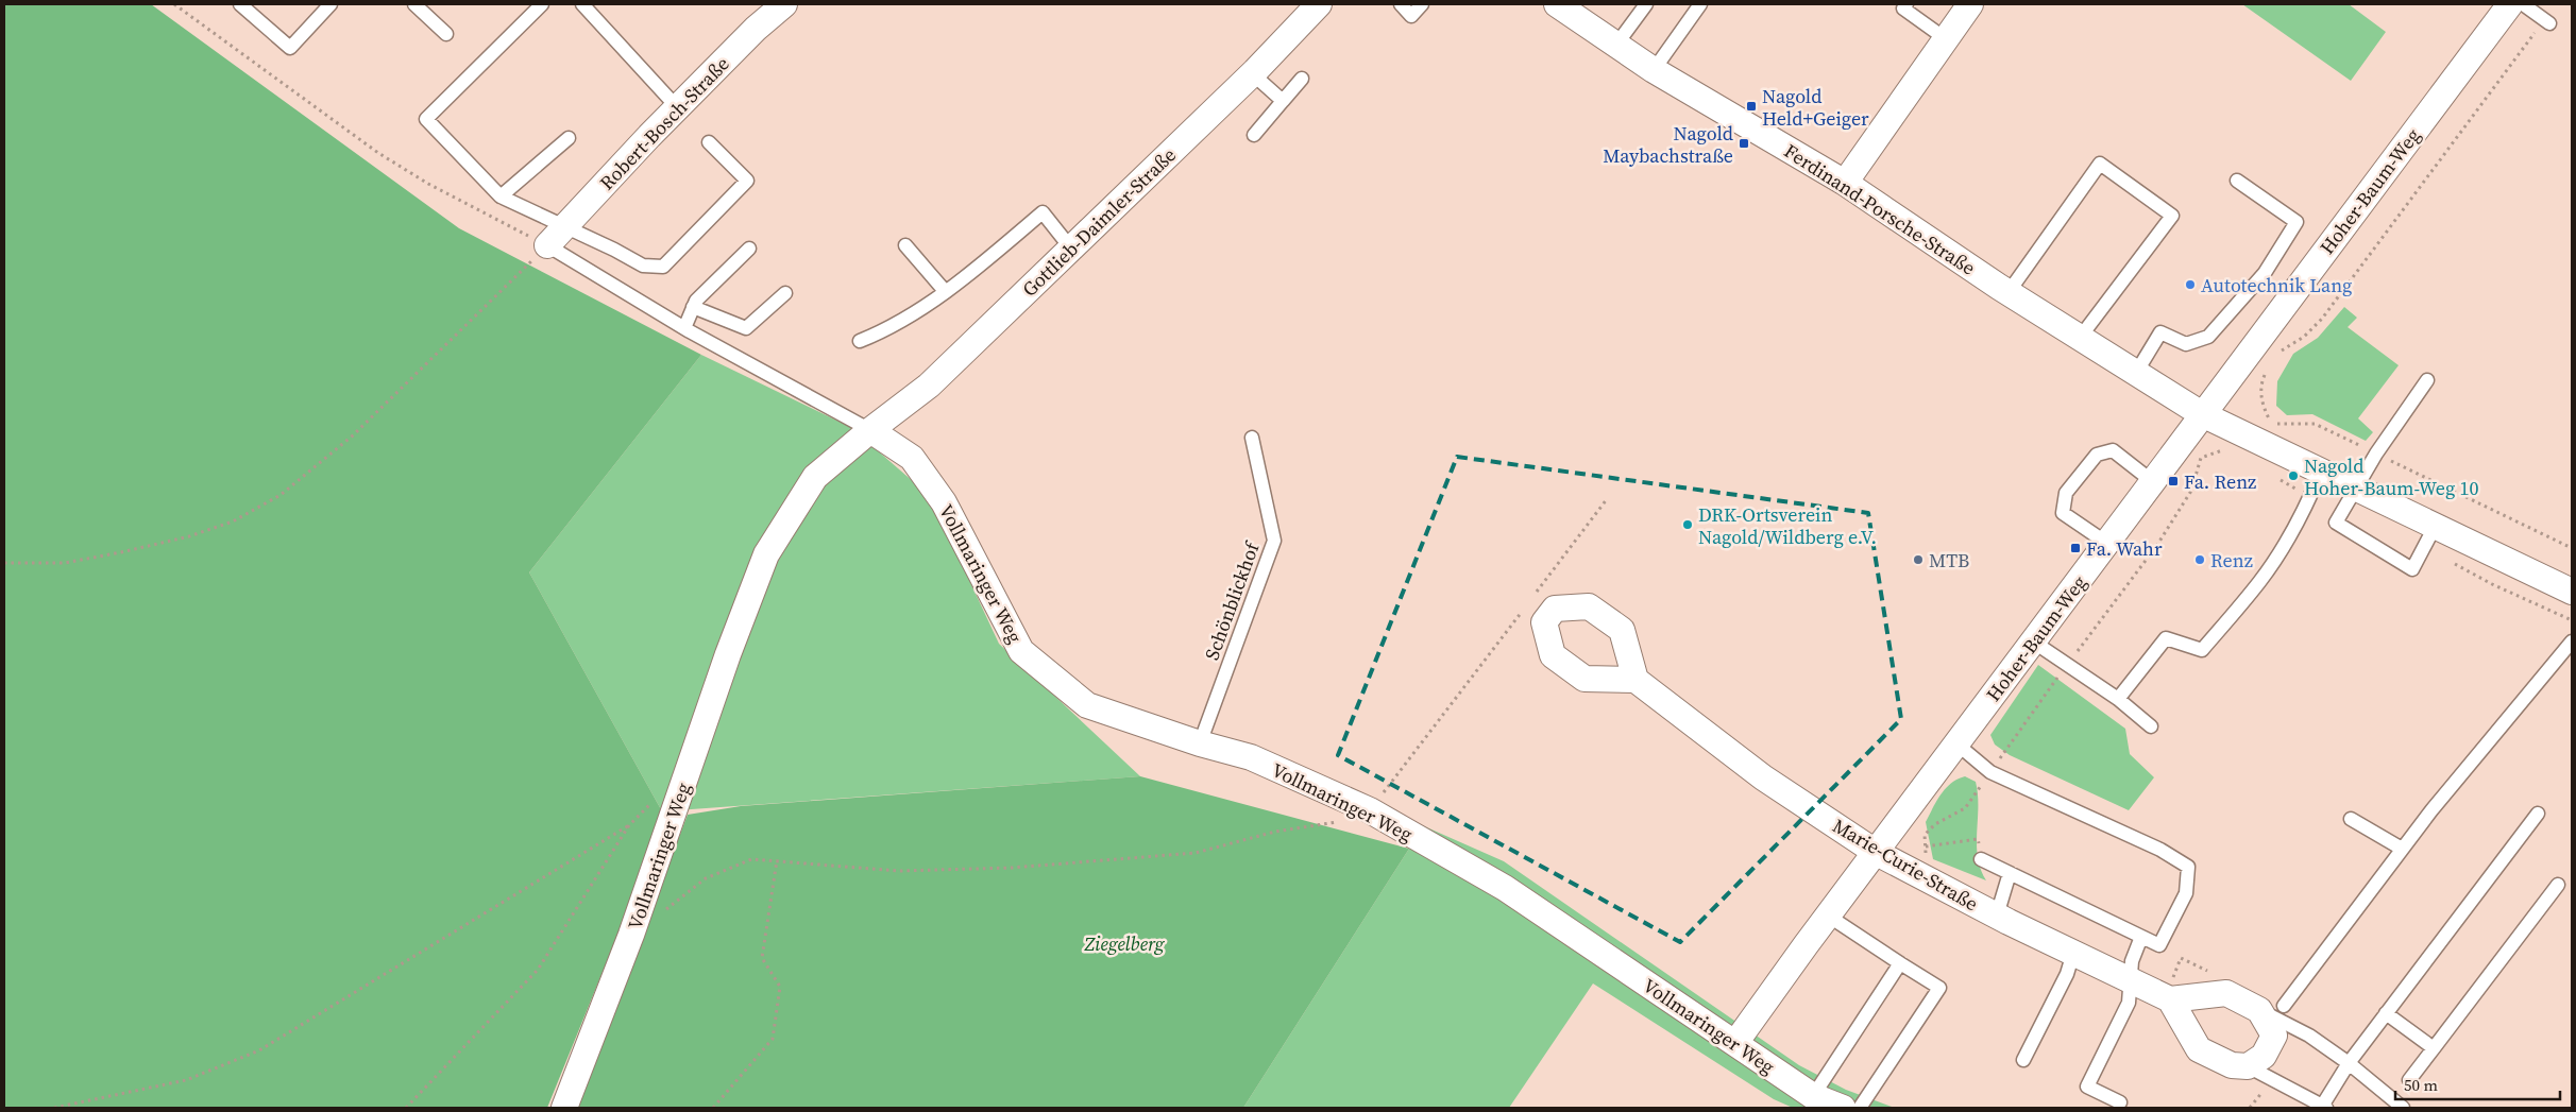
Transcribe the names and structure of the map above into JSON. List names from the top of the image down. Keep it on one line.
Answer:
{"streets":{"street":["Robert-Bosch-Straße","Hoher-Baum-Weg","Ferdinand-Porsche-Straße","Gottlieb-Daimler-Straße","Vollmaringer Weg","Marie-Curie-Straße"],"lane":["Schönblickhof"]},"crossings":[["Hoher-Baum-Weg","Ferdinand-Porsche-Straße"],["Hoher-Baum-Weg","Vollmaringer Weg"],["Hoher-Baum-Weg","Marie-Curie-Straße"],["Gottlieb-Daimler-Straße","Vollmaringer Weg"],["Vollmaringer Weg","Schönblickhof"]],"parks":["Ziegelberg"],"places":{"transit":["Nagold Held+Geiger","Nagold Maybachstraße","Fa. Renz","Fa. Wahr"],"other":["Autotechnik Lang","Nagold Hoher-Baum-Weg 10","DRK-Ortsverein Nagold/Wildberg e.V.","MTB","Renz"]},"scale_bar":"50 m"}
